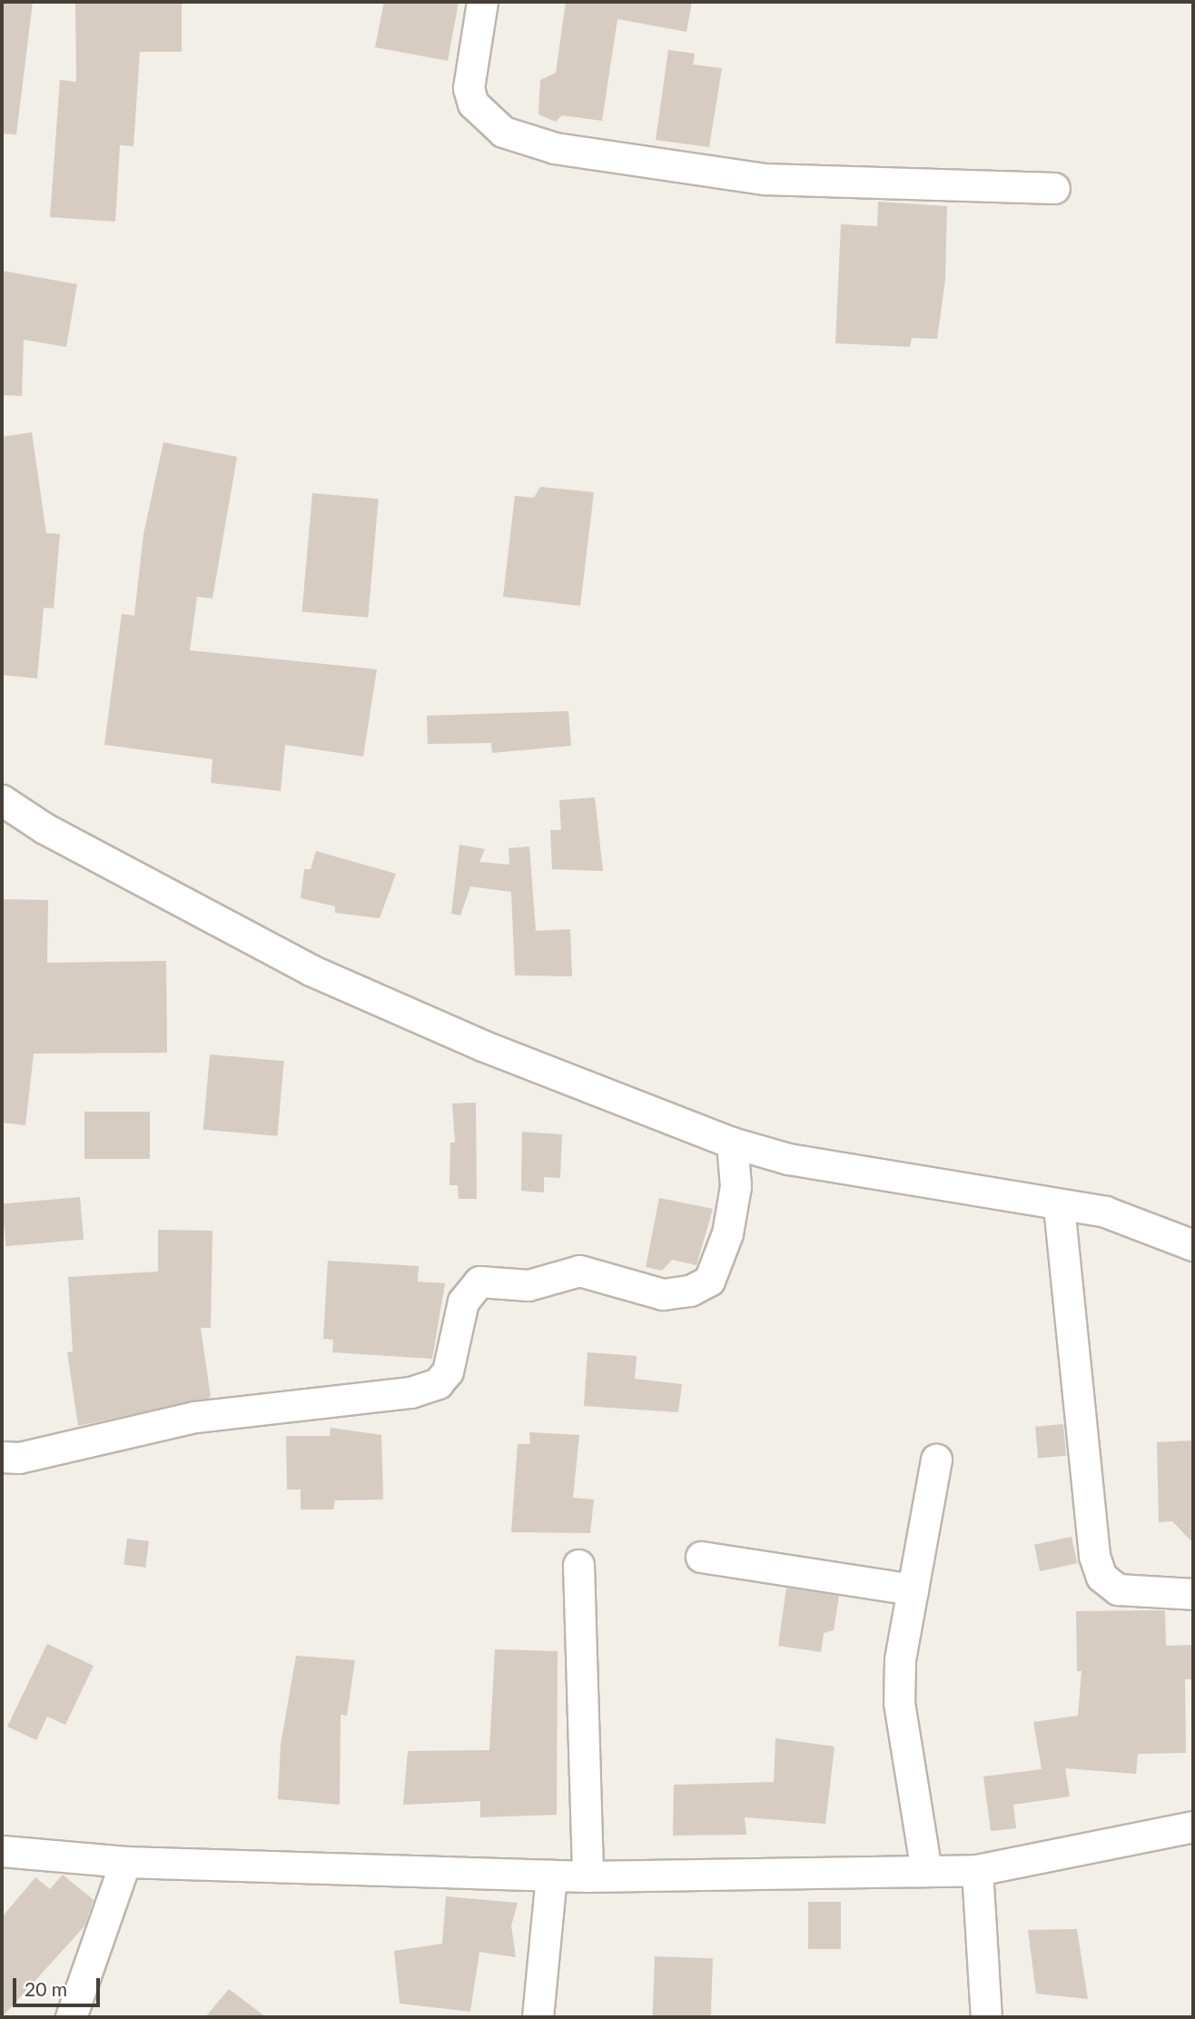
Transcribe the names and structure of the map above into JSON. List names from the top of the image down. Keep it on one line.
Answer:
{"scale_bar":"20 m"}
